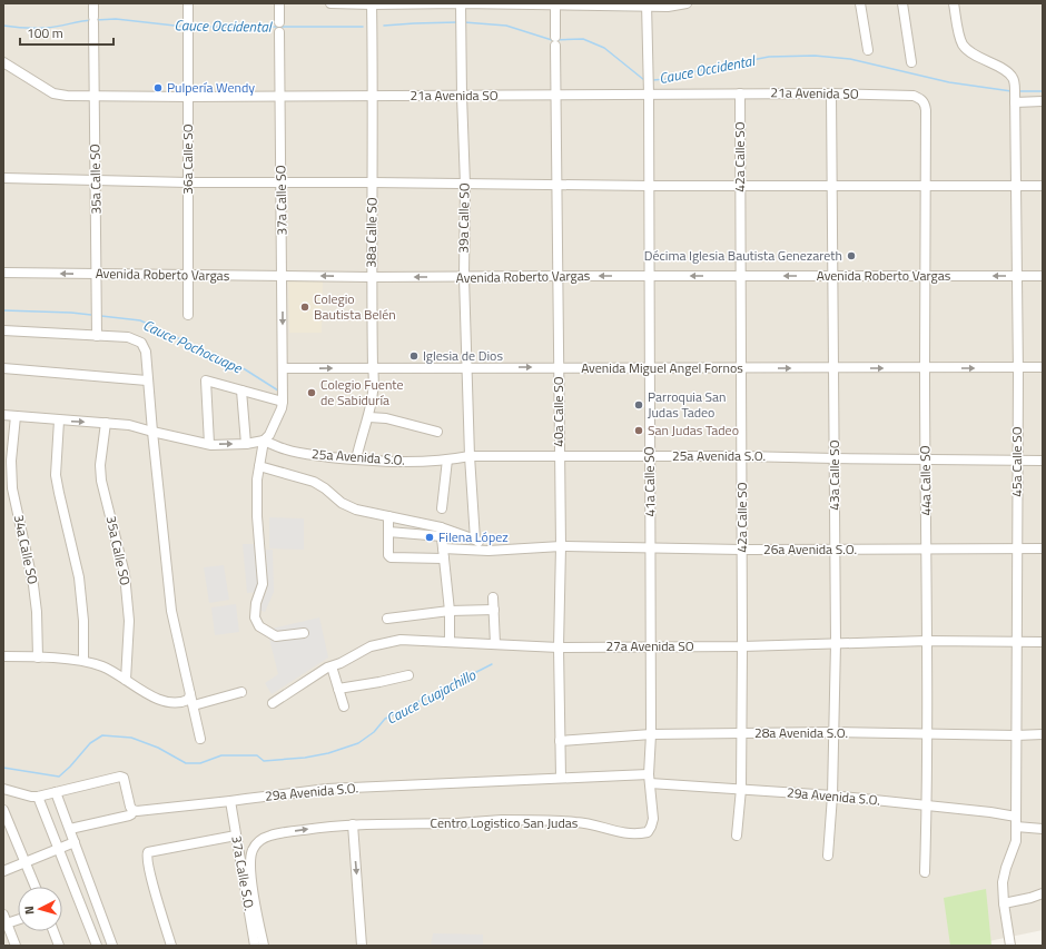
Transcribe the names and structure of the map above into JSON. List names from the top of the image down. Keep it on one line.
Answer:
{"streets":{"street":["21a Avenida SO","42a Calle SO","36a Calle SO","35a Calle SO","37a Calle SO","39a Calle SO","38a Calle SO","Avenida Roberto Vargas","Avenida Miguel Angel Fornos","40a Calle SO","25a Avenida S.O.","45a Calle SO","43a Calle SO","44a Calle SO","41a Calle SO","34a Calle SO","26a Avenida S.O.","27a Avenida SO","28a Avenida S.O.","29a Avenida S.O.","Centro Logistico San Judas","37a Calle S.O."]},"crossings":[["21a Avenida SO","42a Calle SO"],["21a Avenida SO","36a Calle SO"],["21a Avenida SO","35a Calle SO"],["21a Avenida SO","37a Calle SO"],["21a Avenida SO","39a Calle SO"],["21a Avenida SO","38a Calle SO"],["21a Avenida SO","40a Calle SO"],["21a Avenida SO","43a Calle SO"],["21a Avenida SO","44a Calle SO"],["21a Avenida SO","41a Calle SO"],["42a Calle SO","Avenida Roberto Vargas"],["42a Calle SO","Avenida Miguel Angel Fornos"],["42a Calle SO","25a Avenida S.O."],["42a Calle SO","26a Avenida S.O."],["42a Calle SO","27a Avenida SO"],["42a Calle SO","28a Avenida S.O."],["42a Calle SO","29a Avenida S.O."],["36a Calle SO","Avenida Roberto Vargas"],["35a Calle SO","Avenida Roberto Vargas"],["37a Calle SO","Avenida Roberto Vargas"],["37a Calle SO","Avenida Miguel Angel Fornos"],["39a Calle SO","Avenida Roberto Vargas"],["39a Calle SO","Avenida Miguel Angel Fornos"],["39a Calle SO","25a Avenida S.O."],["38a Calle SO","Avenida Roberto Vargas"],["38a Calle SO","Avenida Miguel Angel Fornos"],["38a Calle SO","25a Avenida S.O."],["Avenida Roberto Vargas","40a Calle SO"],["Avenida Roberto Vargas","45a Calle SO"],["Avenida Roberto Vargas","43a Calle SO"],["Avenida Roberto Vargas","44a Calle SO"],["Avenida Roberto Vargas","41a Calle SO"],["Avenida Miguel Angel Fornos","40a Calle SO"],["Avenida Miguel Angel Fornos","45a Calle SO"],["Avenida Miguel Angel Fornos","43a Calle SO"],["Avenida Miguel Angel Fornos","44a Calle SO"],["Avenida Miguel Angel Fornos","41a Calle SO"],["40a Calle SO","25a Avenida S.O."],["40a Calle SO","26a Avenida S.O."],["40a Calle SO","27a Avenida SO"],["40a Calle SO","28a Avenida S.O."],["40a Calle SO","29a Avenida S.O."],["25a Avenida S.O.","45a Calle SO"],["25a Avenida S.O.","43a Calle SO"],["25a Avenida S.O.","44a Calle SO"],["25a Avenida S.O.","41a Calle SO"],["45a Calle SO","26a Avenida S.O."],["45a Calle SO","27a Avenida SO"],["45a Calle SO","28a Avenida S.O."],["45a Calle SO","29a Avenida S.O."],["43a Calle SO","26a Avenida S.O."],["43a Calle SO","27a Avenida SO"],["43a Calle SO","28a Avenida S.O."],["43a Calle SO","29a Avenida S.O."],["44a Calle SO","26a Avenida S.O."],["44a Calle SO","27a Avenida SO"],["44a Calle SO","28a Avenida S.O."],["44a Calle SO","29a Avenida S.O."],["41a Calle SO","26a Avenida S.O."],["41a Calle SO","27a Avenida SO"],["41a Calle SO","28a Avenida S.O."],["41a Calle SO","29a Avenida S.O."],["41a Calle SO","Centro Logistico San Judas"],["29a Avenida S.O.","37a Calle S.O."]],"one_way":["Avenida Roberto Vargas","Avenida Miguel Angel Fornos"],"water":["Cauce Occidental","Cauce Pochocuape","Cauce Cuajachillo"],"places":["Pulpería Wendy","Décima Iglesia Bautista Genezareth","Colegio Bautista Belén","Iglesia de Dios","Colegio Fuente de Sabiduría","Parroquia San Judas Tadeo","San Judas Tadeo","Filena López"],"scale_bar":"100 m","north":"left"}
